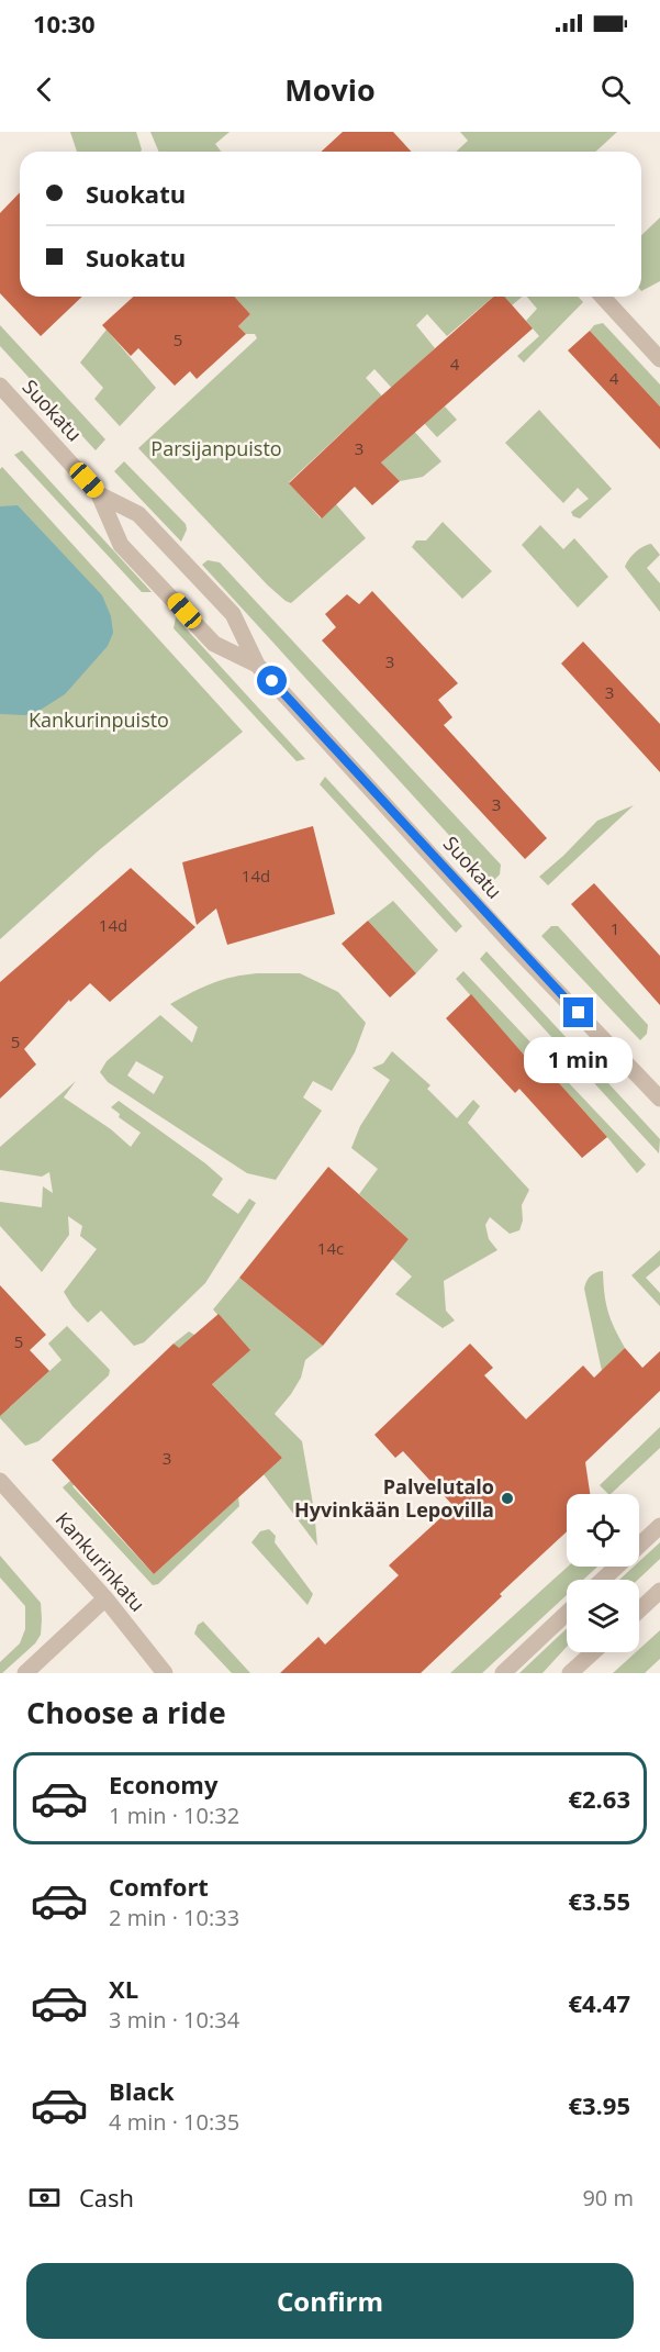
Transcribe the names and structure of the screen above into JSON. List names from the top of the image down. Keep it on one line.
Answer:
{"streets":{"street":["Suokatu","Kankurinkatu"]},"parks":["Parsijanpuisto","Kankurinpuisto"],"places":["Palvelutalo Hyvinkään Lepovilla"],"house_numbers":["5","4","4","3","3","3","3","14d","14d","1","5","14c","5","3"],"page":{"status":"10:30","header":"Movio","banner":["Suokatu","Suokatu"],"bubble":"1 min","heading":"Choose a ride","list":[{"name":"Economy","note":"1 min · 10:32","value":"€2.63"},{"name":"Comfort","note":"2 min · 10:33","value":"€3.55"},{"name":"XL","note":"3 min · 10:34","value":"€4.47"},{"name":"Black","note":"4 min · 10:35","value":"€3.95"}],"pay":["Cash","90 m"],"buttons":"Confirm"}}
